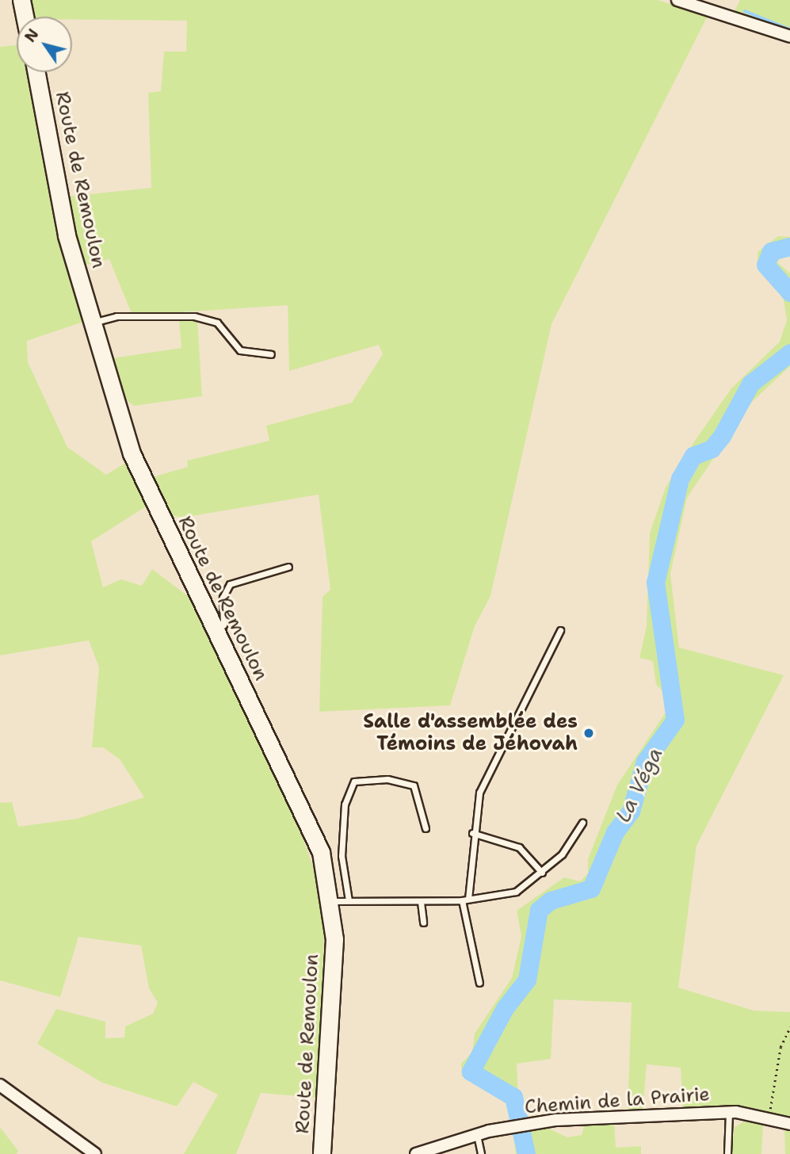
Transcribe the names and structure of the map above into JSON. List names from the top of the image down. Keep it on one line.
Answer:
{"streets":{"main road":["Route de Remoulon"],"street":["Chemin de la Prairie"]},"water":["La Véga"],"places":["Salle d'assemblée des Témoins de Jéhovah"],"north":"top left"}
